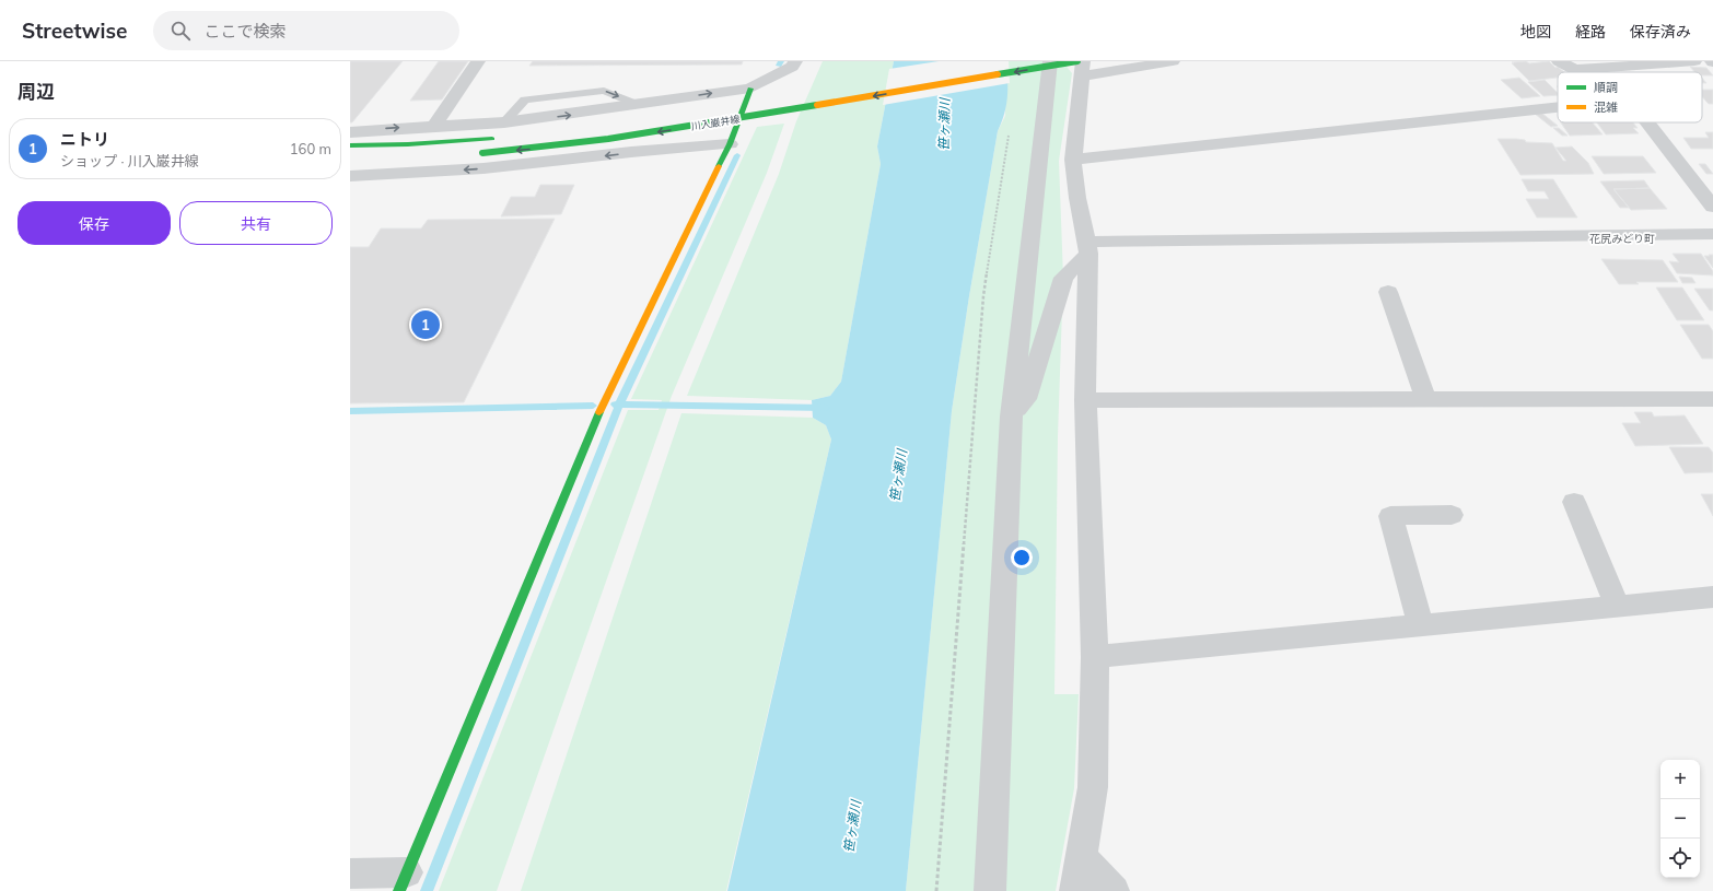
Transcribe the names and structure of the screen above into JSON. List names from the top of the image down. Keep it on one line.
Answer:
{"streets":{"street":["川入巌井線"]},"districts":["花尻みどり町"],"water":["笹ヶ瀬川"],"legend":["順調","混雑"],"page":{"header":"Streetwise","search":"ここで検索","nav":["地図","経路","保存済み"],"heading":"周辺","list":[{"mark":"1","name":"ニトリ","note":"ショップ · 川入巌井線","value":"160 m"}],"buttons":["保存","共有"],"pins":"1","map_buttons":["+","−"]}}
